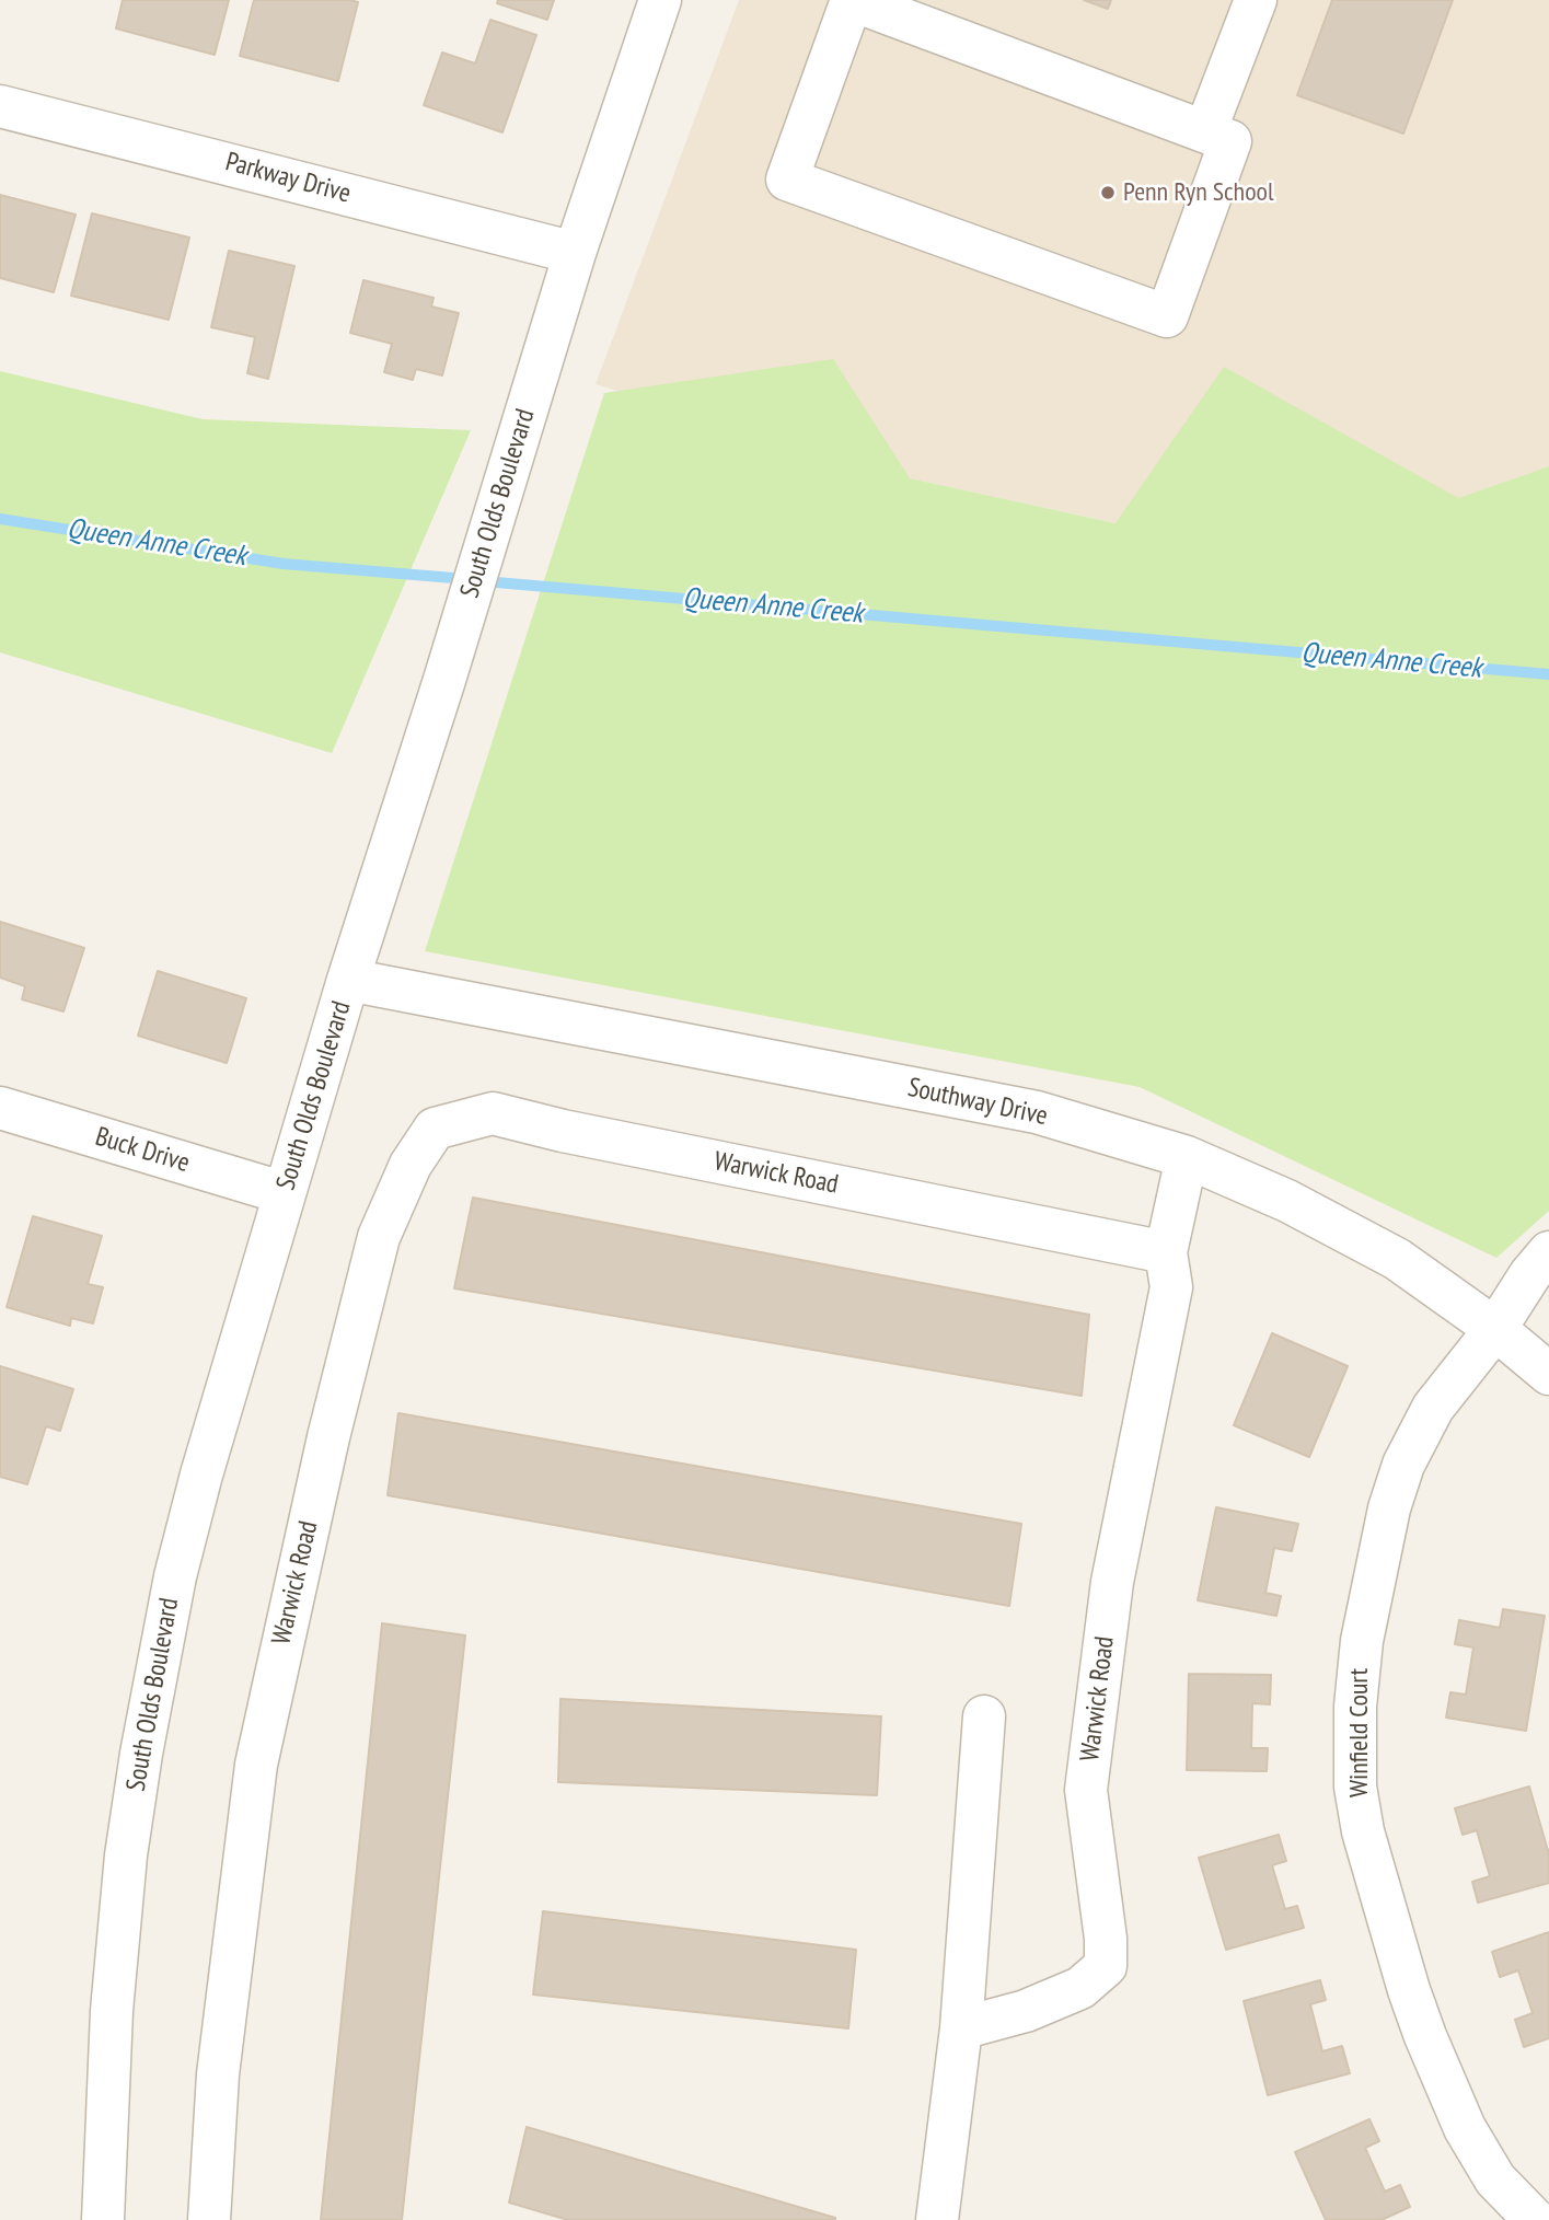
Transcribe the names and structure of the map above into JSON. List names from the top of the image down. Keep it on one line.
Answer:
{"streets":{"street":["Parkway Drive","South Olds Boulevard","Southway Drive","Buck Drive","Warwick Road","Winfield Court"]},"crossings":[["Parkway Drive","South Olds Boulevard"],["South Olds Boulevard","Southway Drive"],["South Olds Boulevard","Buck Drive"],["Southway Drive","Winfield Court"]],"water":["Queen Anne Creek"],"places":["Penn Ryn School"]}
